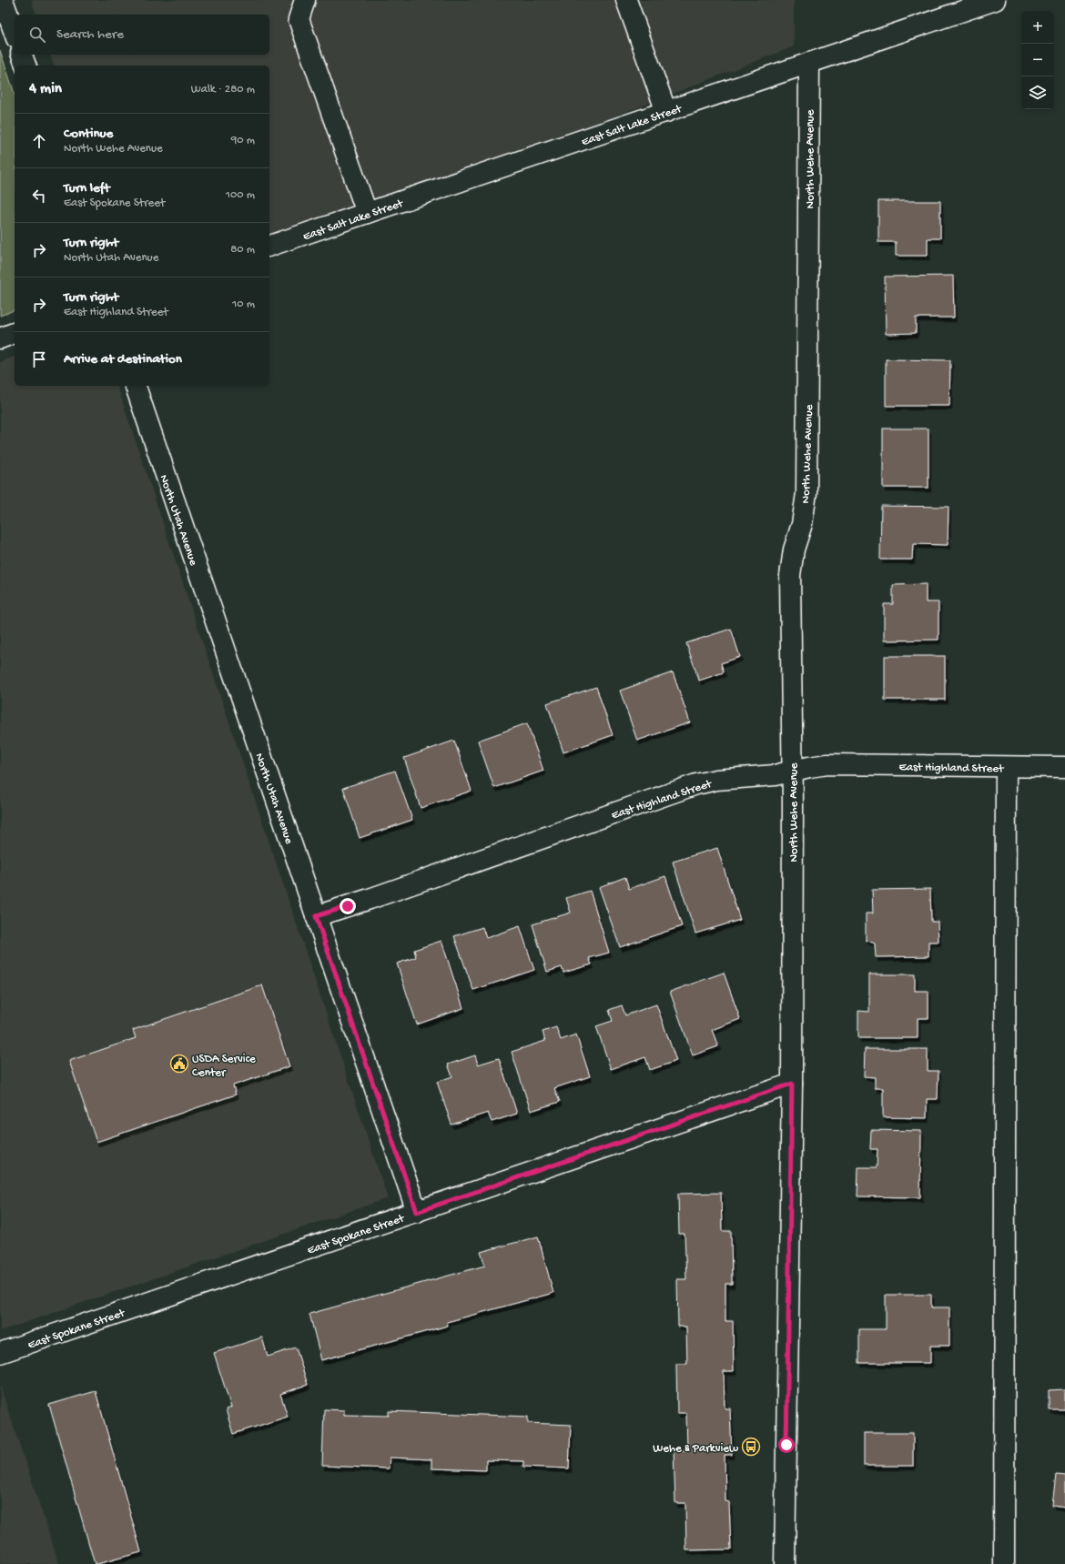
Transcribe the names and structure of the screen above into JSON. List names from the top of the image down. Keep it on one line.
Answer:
{"streets":{"street":["East Salt Lake Street","North Wehe Avenue","North Utah Avenue","East Highland Street","East Spokane Street"]},"crossings":[["East Salt Lake Street","North Wehe Avenue"],["North Wehe Avenue","East Highland Street"],["North Wehe Avenue","East Spokane Street"],["North Utah Avenue","East Highland Street"],["North Utah Avenue","East Spokane Street"]],"places":{"public building":["USDA Service Center"],"bus stop":["Wehe & Parkview"]},"page":{"map_buttons":["+","−"],"search":"Search here","heading":["4 min","Walk · 280 m"],"list":[["Continue","North Wehe Avenue","90 m"],["Turn left","East Spokane Street","100 m"],["Turn right","North Utah Avenue","80 m"],["Turn right","East Highland Street","10 m"],"Arrive at destination"]}}
